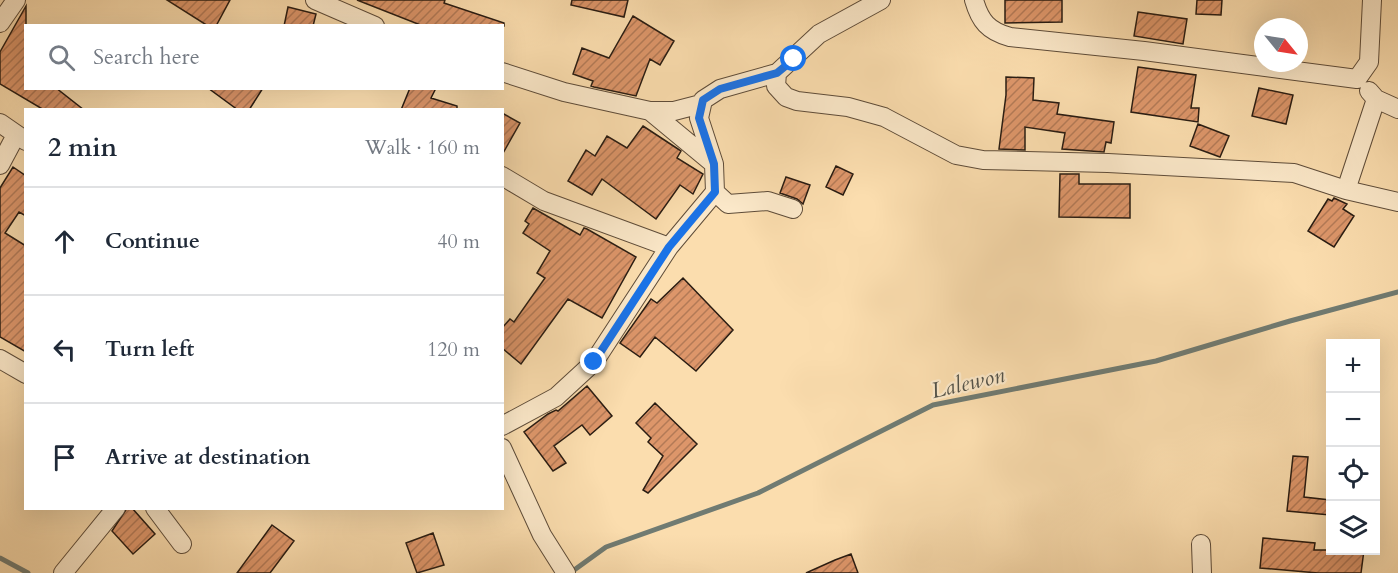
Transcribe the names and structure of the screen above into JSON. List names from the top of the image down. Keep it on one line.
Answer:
{"water":["Lalewon"],"north":"bottom right","page":{"search":"Search here","heading":["2 min","Walk · 160 m"],"list":[["Continue","40 m"],["Turn left","120 m"],"Arrive at destination"],"map_buttons":["+","−"]}}
